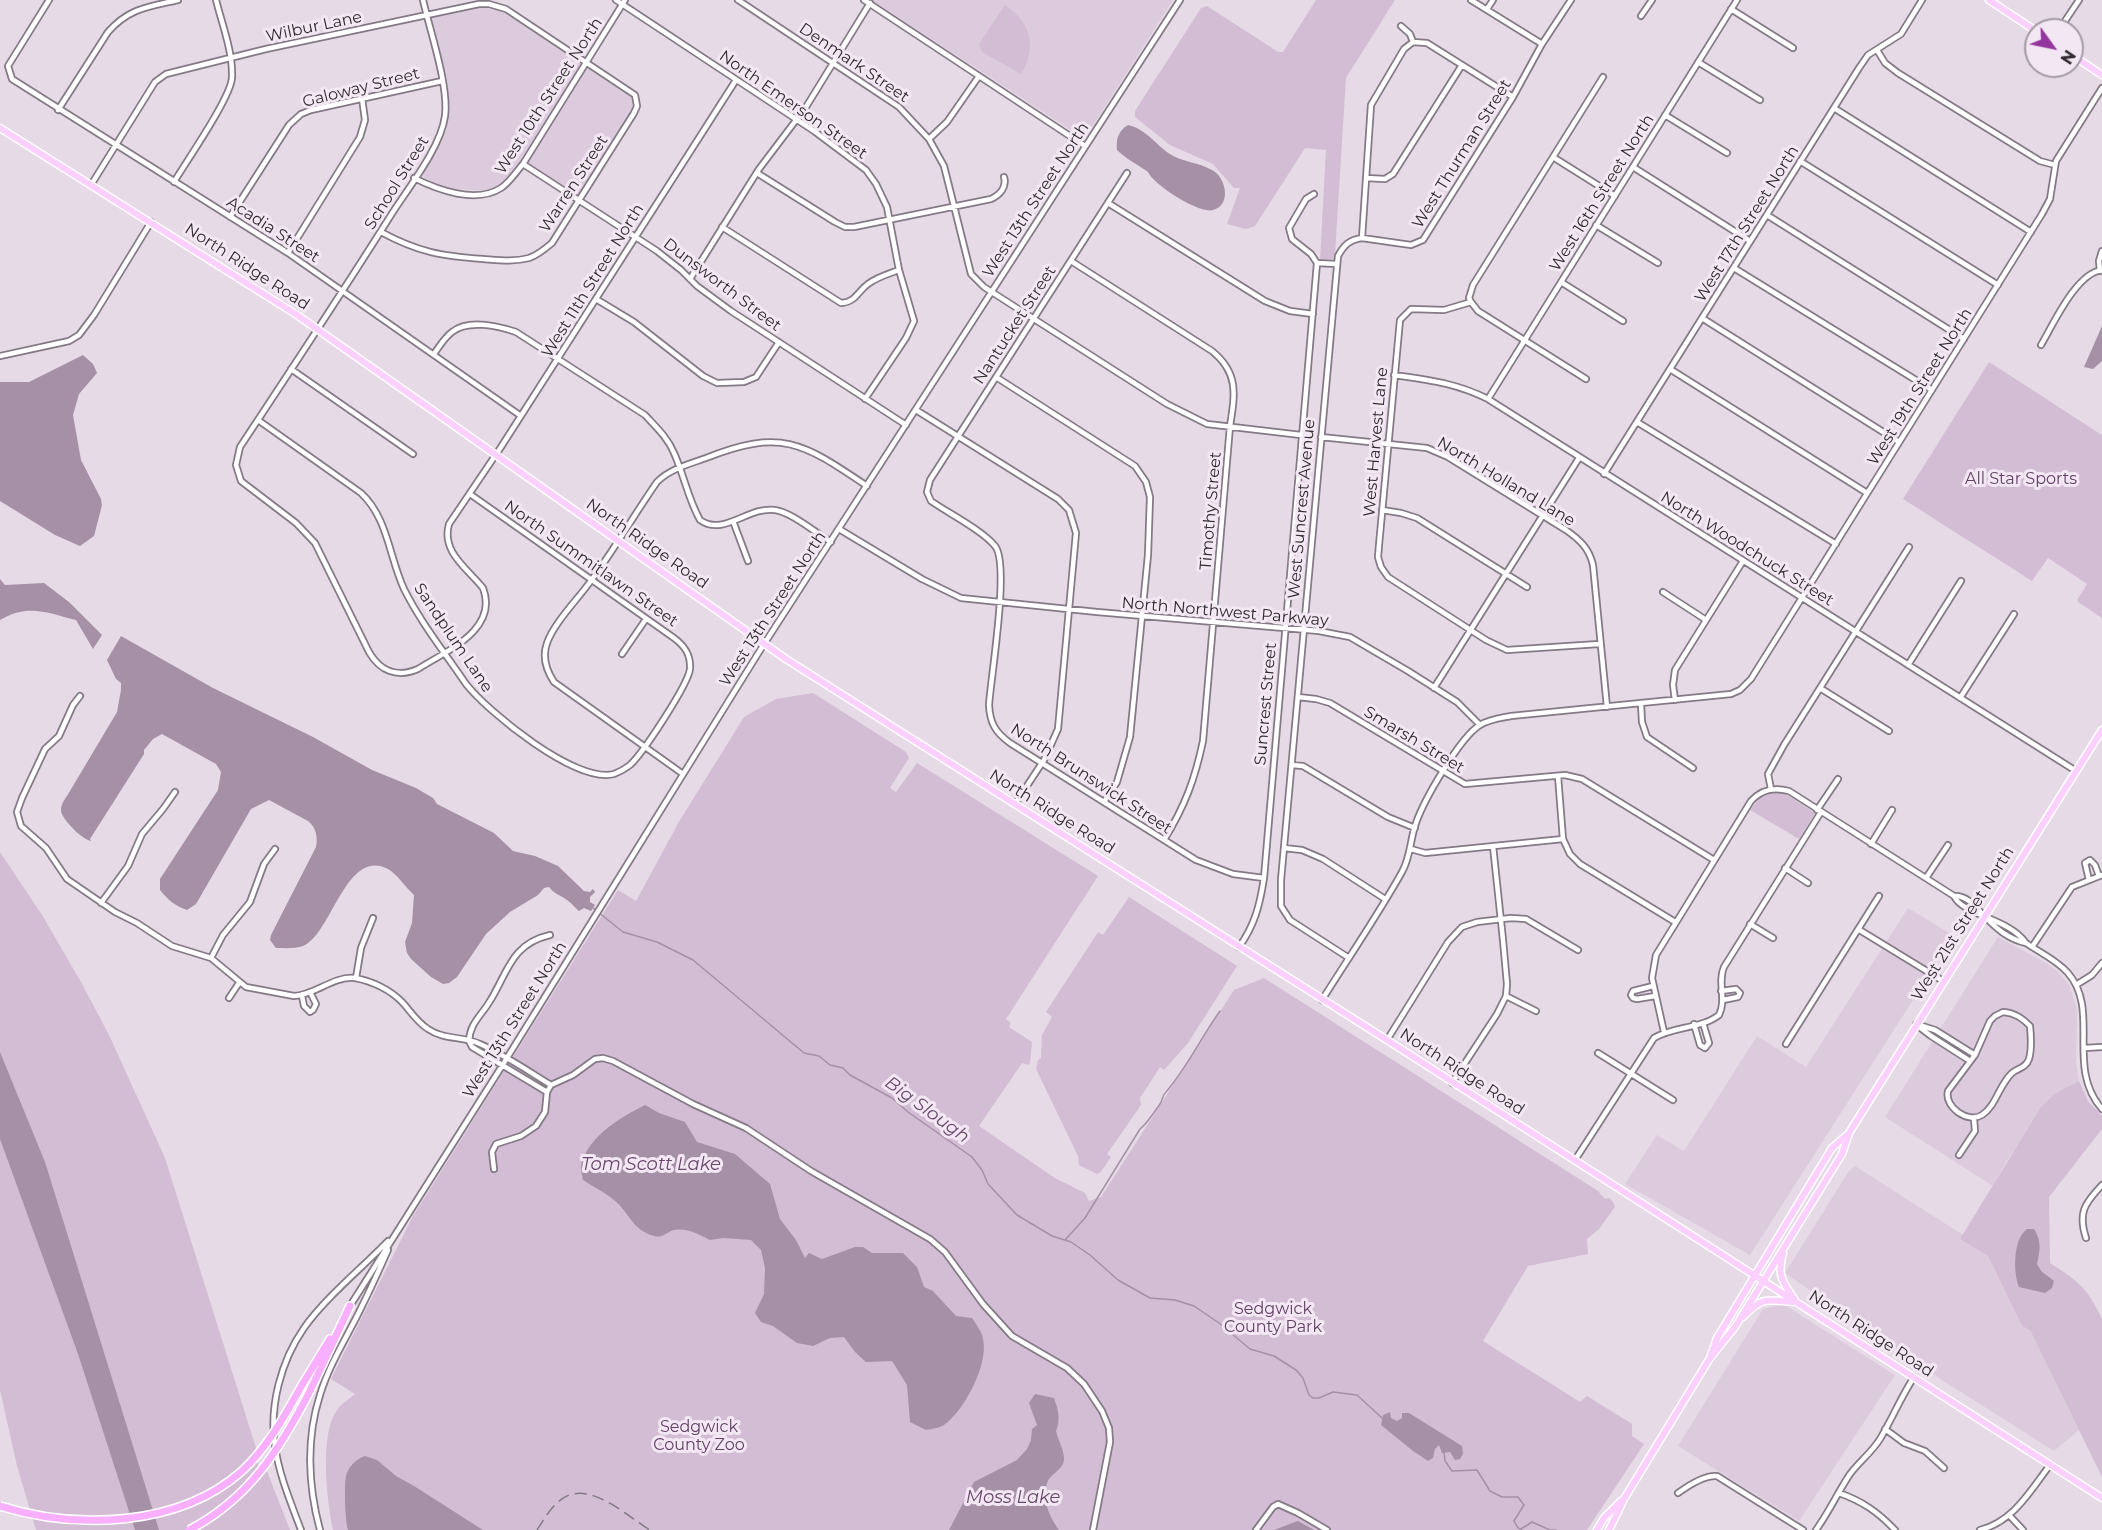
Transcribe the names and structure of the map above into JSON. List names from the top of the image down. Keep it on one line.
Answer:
{"streets":{"main road":["North Ridge Road","West 21st Street North"],"street":["Wilbur Lane","Denmark Street","Galoway Street","West 10th Street North","North Emerson Street","West Thurman Street","School Street","Warren Street","West 16th Street North","West 13th Street North","West 17th Street North","Acadia Street","West 11th Street North","Dunsworth Street","Nantucket Street","West 19th Street North","West Harvest Lane","North Holland Lane","West Suncrest Avenue","Timothy Street","North Woodchuck Street","North Summitlawn Street","North Northwest Parkway","Sandplum Lane","Suncrest Street","Smarsh Street","North Brunswick Street"]},"crossings":[["Wilbur Lane","West 10th Street North"],["Wilbur Lane","School Street"],["Wilbur Lane","Warren Street"],["Wilbur Lane","Acadia Street"],["Wilbur Lane","North Ridge Road"],["Denmark Street","West 13th Street North"],["Galoway Street","School Street"],["Galoway Street","Acadia Street"],["West 10th Street North","North Emerson Street"],["West 10th Street North","School Street"],["West 10th Street North","Dunsworth Street"],["North Emerson Street","West 11th Street North"],["North Emerson Street","Dunsworth Street"],["West Thurman Street","West Suncrest Avenue"],["School Street","Warren Street"],["School Street","Acadia Street"],["School Street","North Ridge Road"],["Warren Street","Dunsworth Street"],["West 16th Street North","North Woodchuck Street"],["West 13th Street North","North Ridge Road"],["West 13th Street North","Dunsworth Street"],["West 13th Street North","North Northwest Parkway"],["West 17th Street North","North Woodchuck Street"],["Acadia Street","West 11th Street North"],["North Ridge Road","West 11th Street North"],["North Ridge Road","Suncrest Street"],["North Ridge Road","West 21st Street North"],["West 11th Street North","Dunsworth Street"],["West 11th Street North","North Summitlawn Street"],["West 11th Street North","Sandplum Lane"],["Nantucket Street","Timothy Street"],["Nantucket Street","North Brunswick Street"],["West 19th Street North","North Woodchuck Street"],["West Harvest Lane","North Holland Lane"],["West Harvest Lane","North Woodchuck Street"],["North Holland Lane","West Suncrest Avenue"],["West Suncrest Avenue","North Northwest Parkway"],["West Suncrest Avenue","Smarsh Street"],["Timothy Street","North Northwest Parkway"],["Timothy Street","North Brunswick Street"],["North Woodchuck Street","West 21st Street North"],["North Summitlawn Street","Sandplum Lane"],["North Northwest Parkway","Suncrest Street"],["North Northwest Parkway","North Brunswick Street"],["Suncrest Street","North Brunswick Street"]],"water":["Big Slough","Tom Scott Lake","Moss Lake"],"parks":["All Star Sports","Sedgwick County Park","Sedgwick County Zoo"],"north":"bottom right"}
